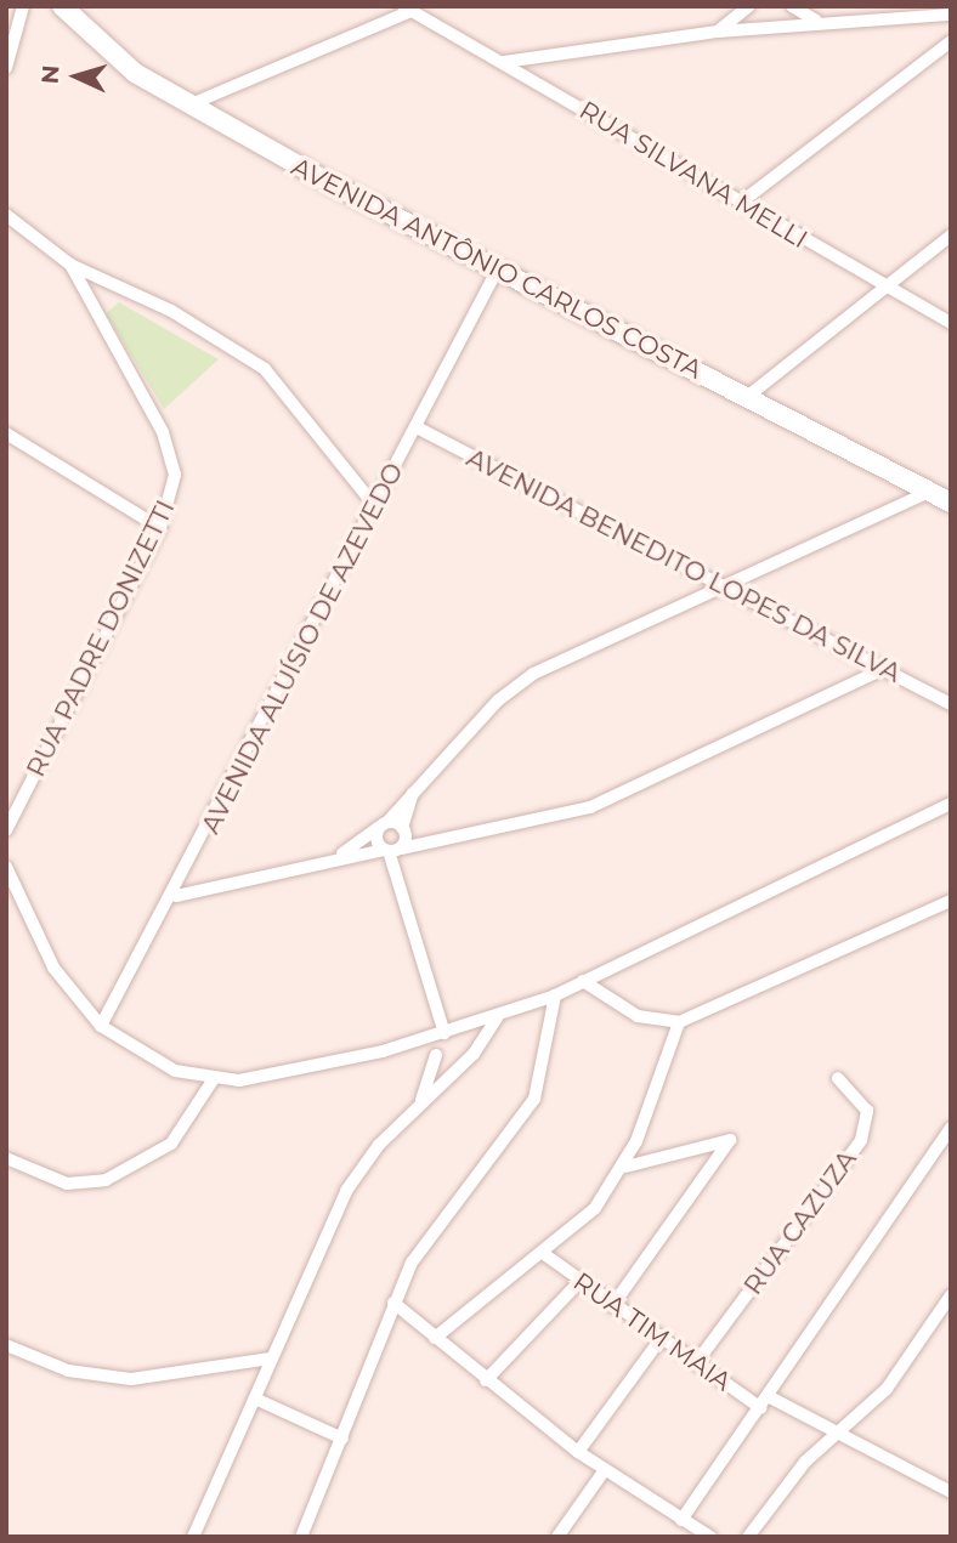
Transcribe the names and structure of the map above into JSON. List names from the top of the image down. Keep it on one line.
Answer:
{"streets":{"main road":["AVENIDA ANTÔNIO CARLOS COSTA"],"street":["RUA SILVANA MELLI","AVENIDA BENEDITO LOPES DA SILVA","RUA PADRE DONIZETTI","AVENIDA ALUÍSIO DE AZEVEDO","RUA CAZUZA","RUA TIM MAIA"]},"crossings":[["AVENIDA ANTÔNIO CARLOS COSTA","AVENIDA ALUÍSIO DE AZEVEDO"],["AVENIDA BENEDITO LOPES DA SILVA","AVENIDA ALUÍSIO DE AZEVEDO"],["RUA CAZUZA","RUA TIM MAIA"]],"north":"left"}
